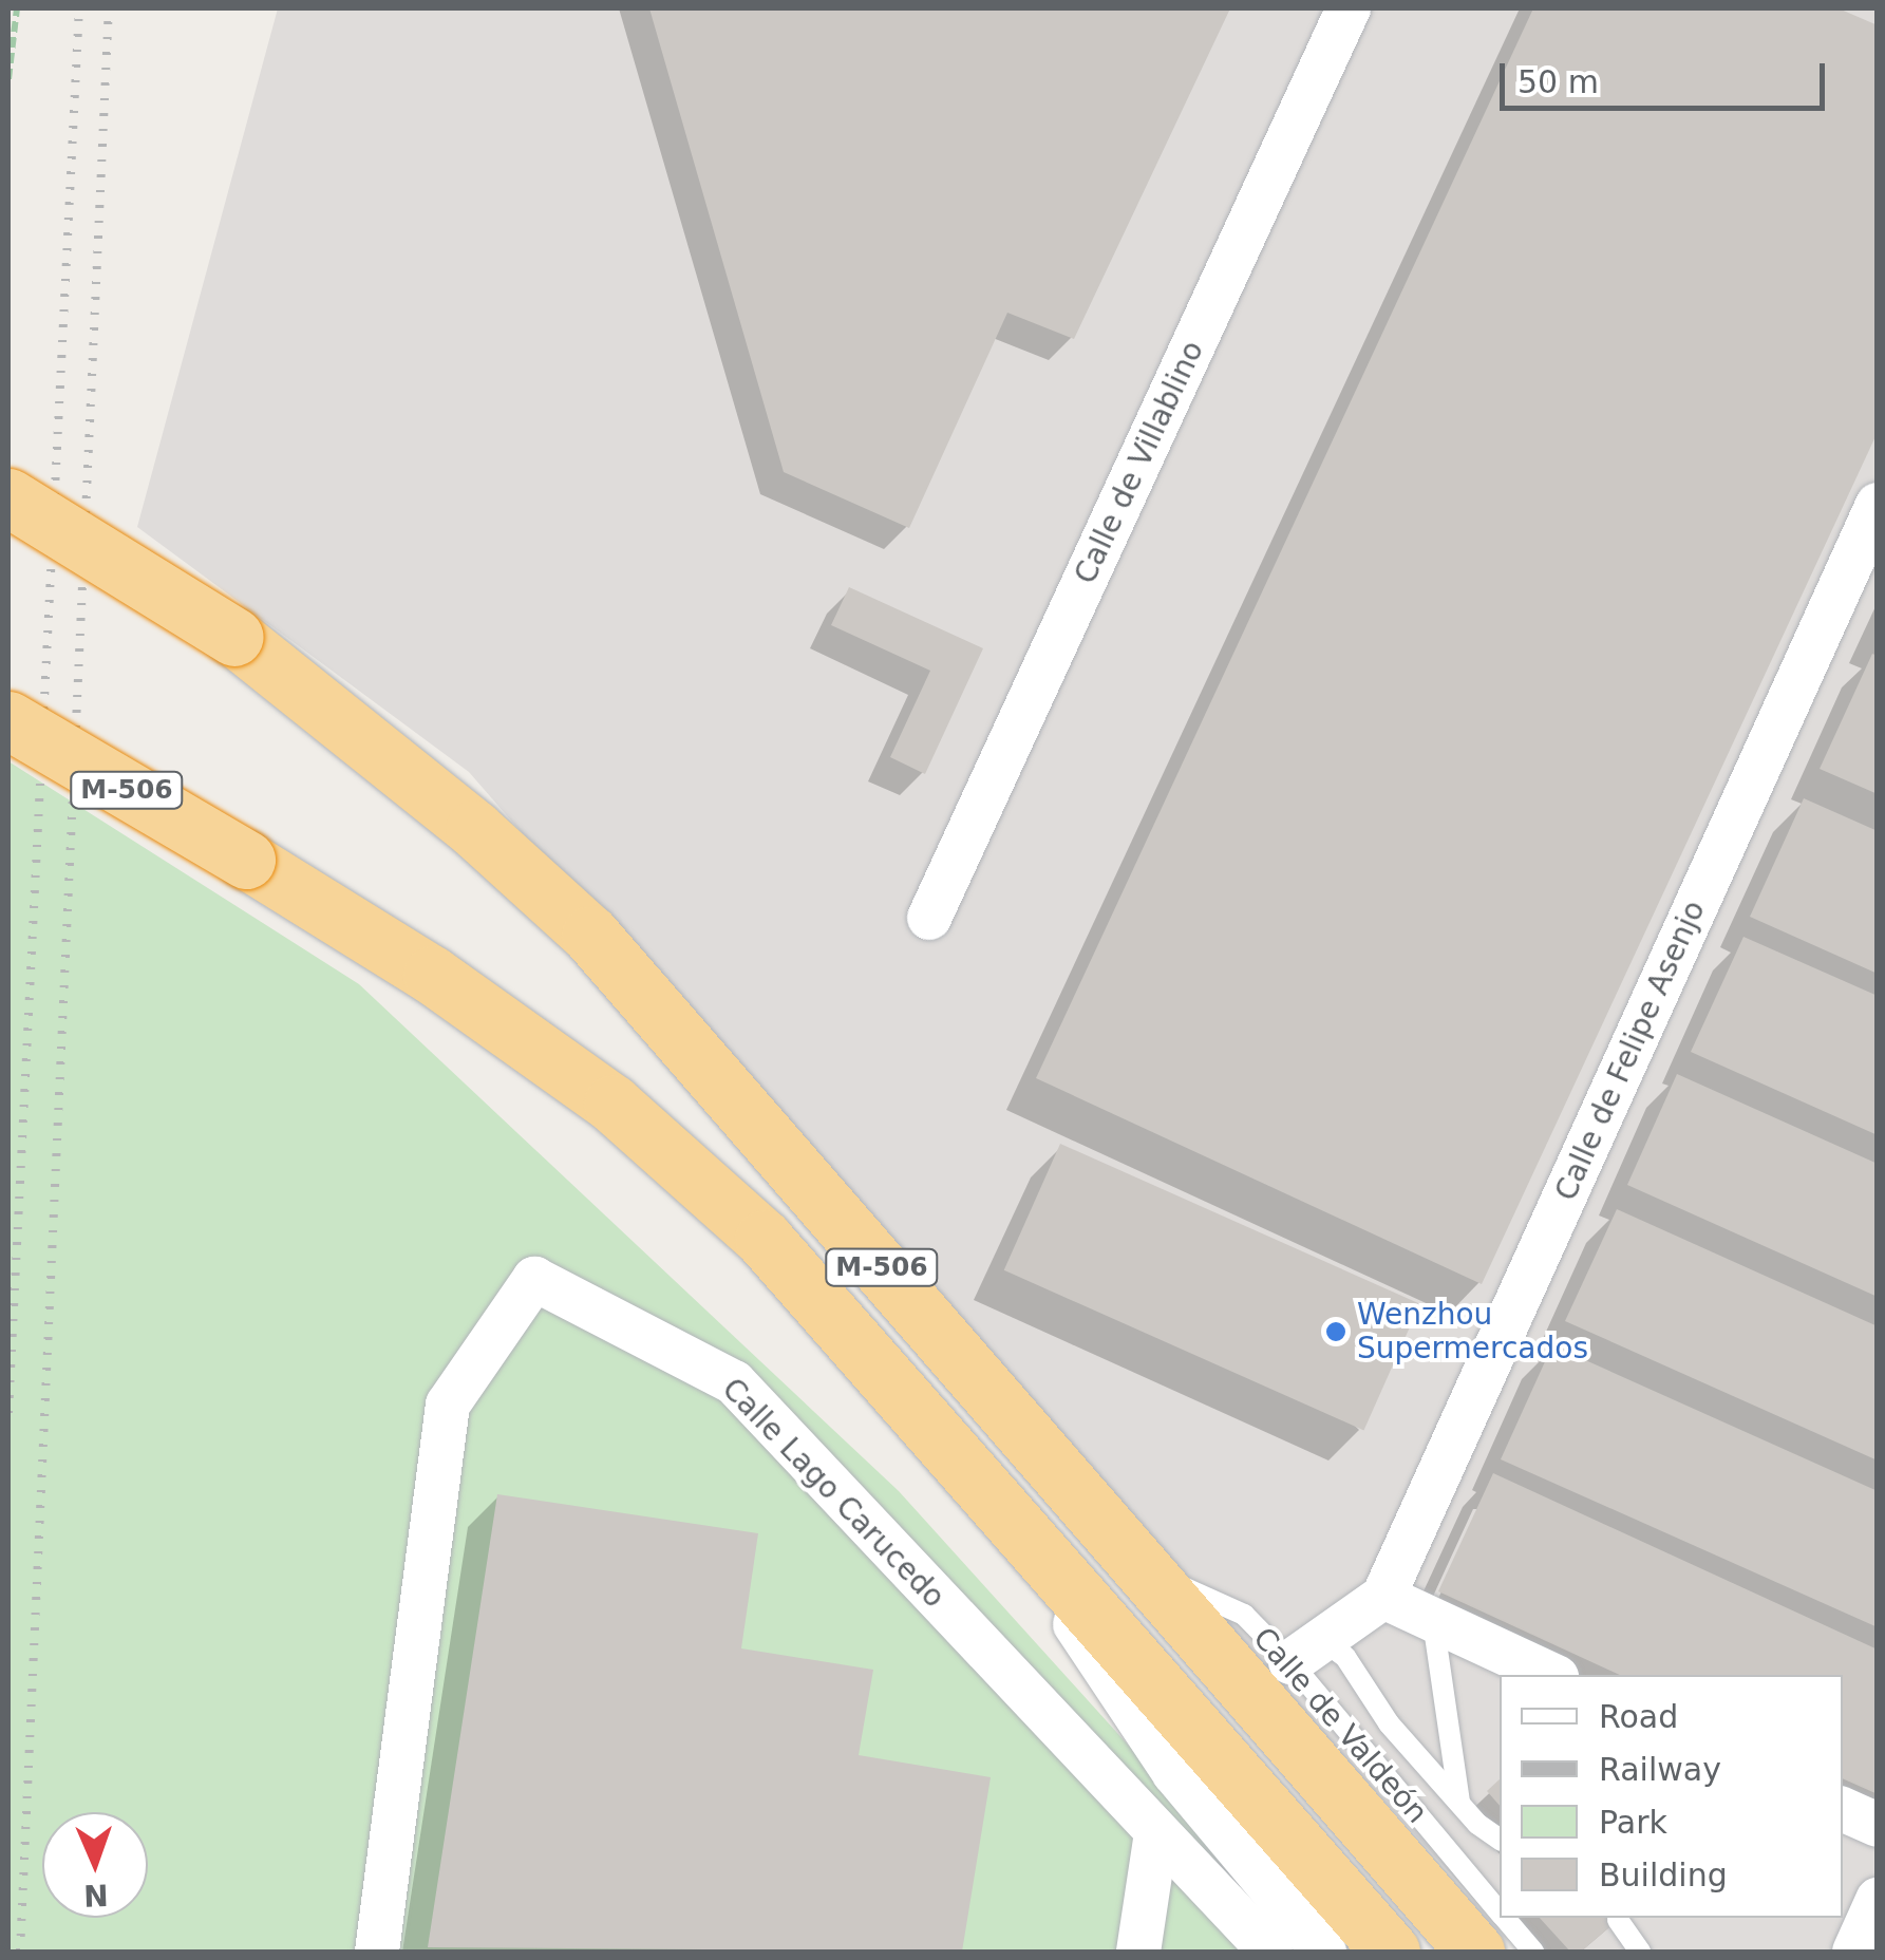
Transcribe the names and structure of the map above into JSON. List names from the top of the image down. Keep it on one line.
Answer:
{"streets":{"highway":["M-506"],"street":["Calle de Villablino","Calle de Felipe Asenjo","Calle Lago Carucedo"],"lane":["Calle de Valdeón"]},"crossings":[["M-506","Calle de Valdeón"]],"places":["Wenzhou Supermercados"],"legend":["Road","Railway","Park","Building"],"scale_bar":"50 m","north":"bottom"}
